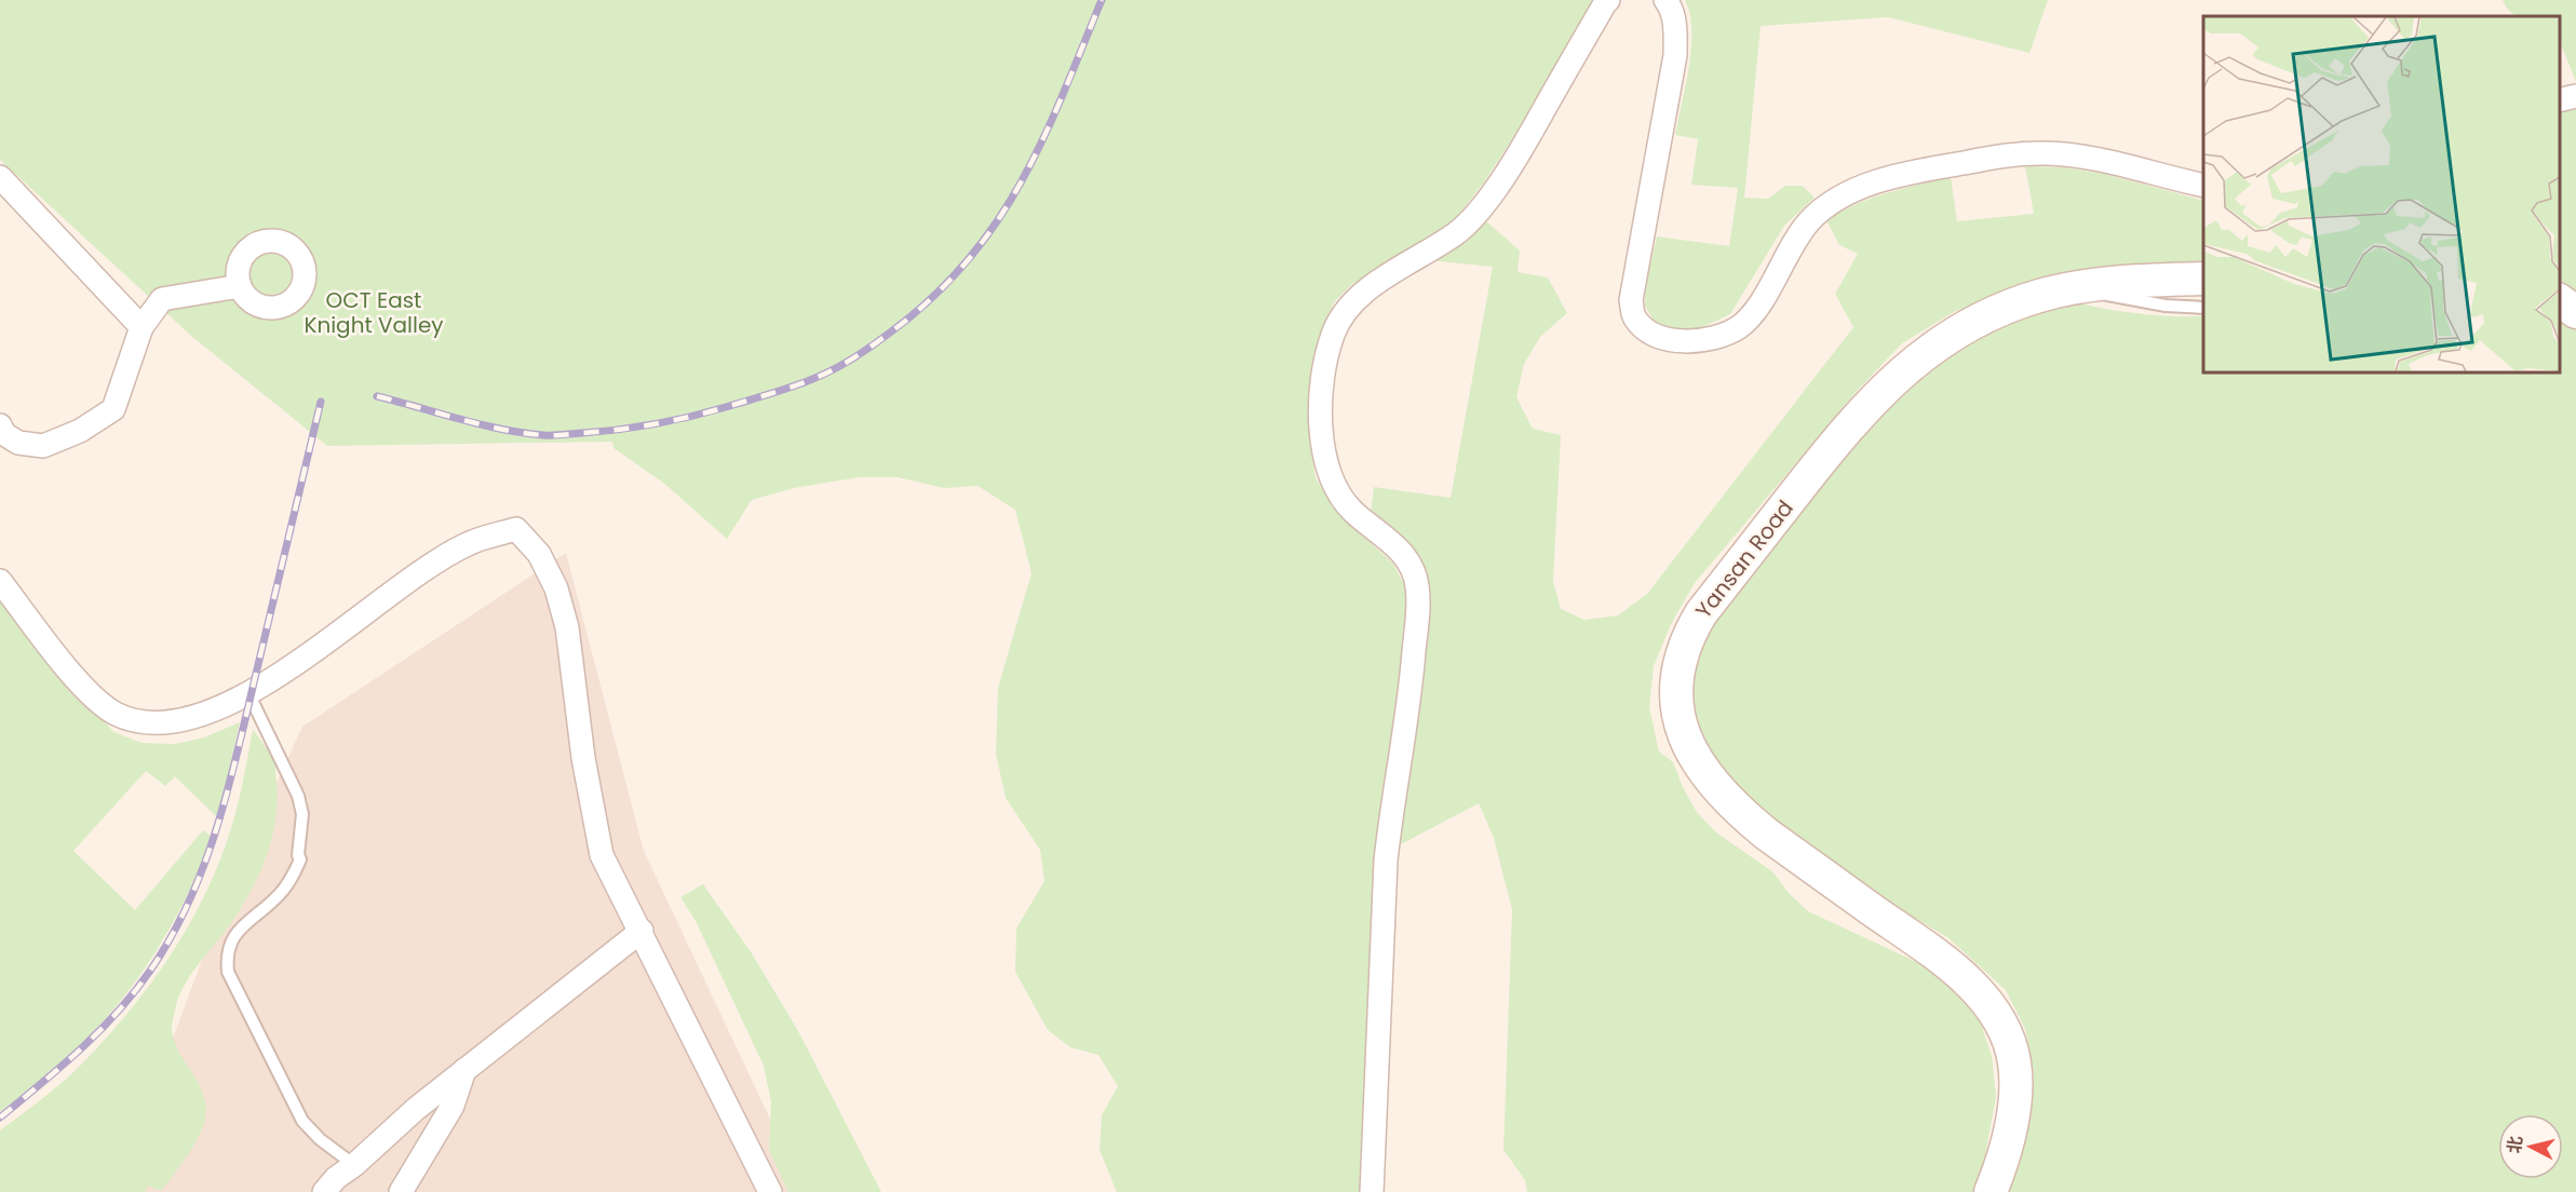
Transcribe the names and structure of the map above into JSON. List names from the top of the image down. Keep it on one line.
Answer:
{"streets":{"main road":["Yansan Road"]},"parks":["OCT East Knight Valley"],"north":"left"}
